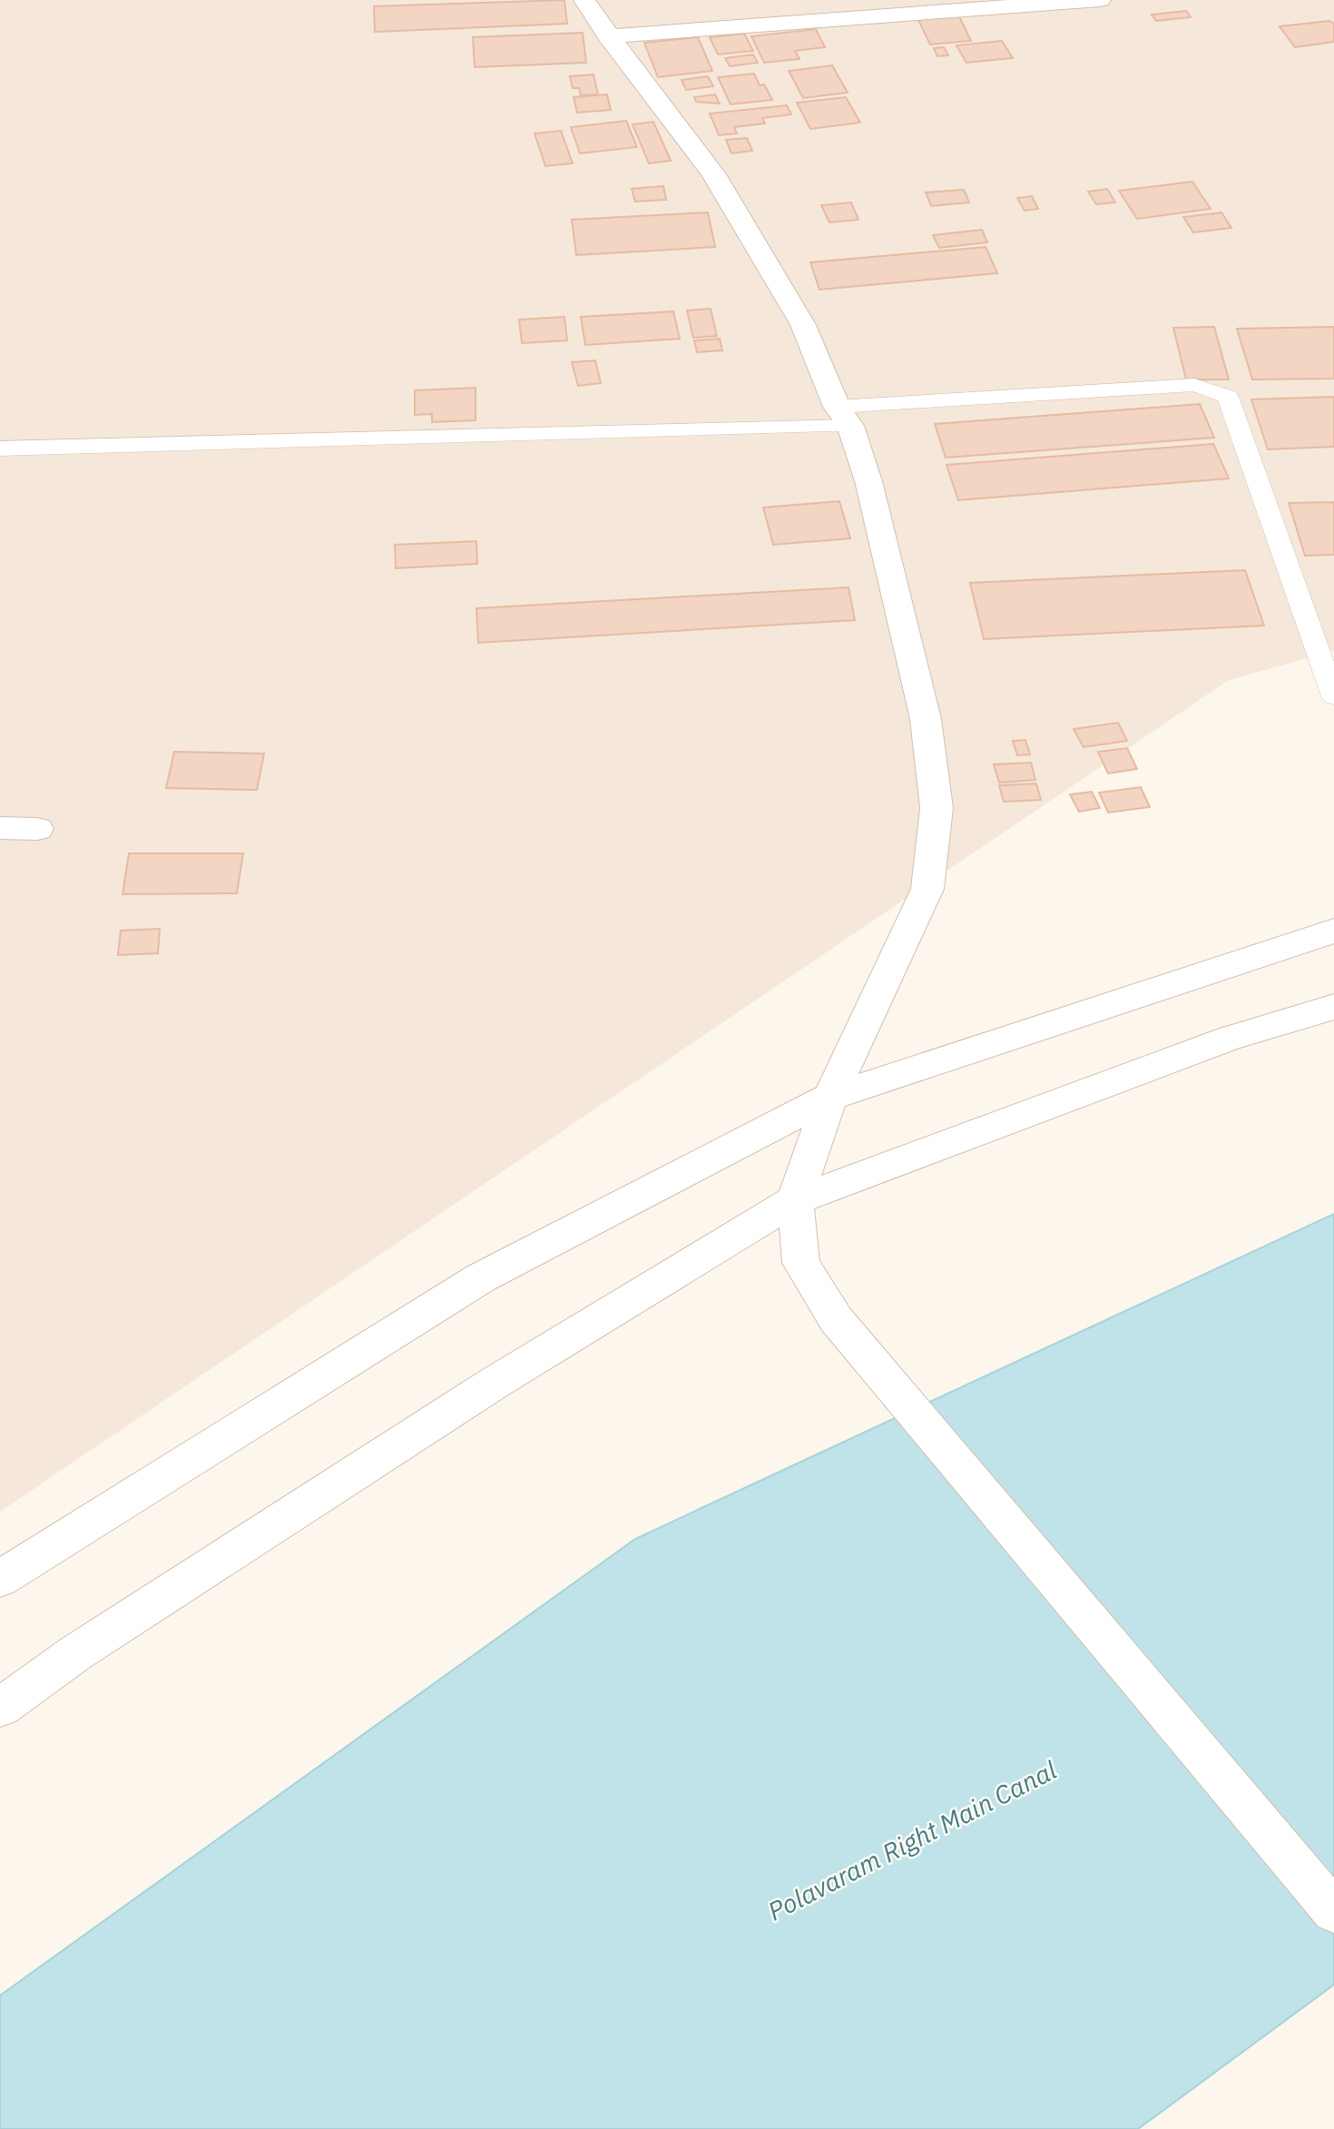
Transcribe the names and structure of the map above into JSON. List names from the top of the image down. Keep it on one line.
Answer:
{"water":["Polavaram Right Main Canal"]}
